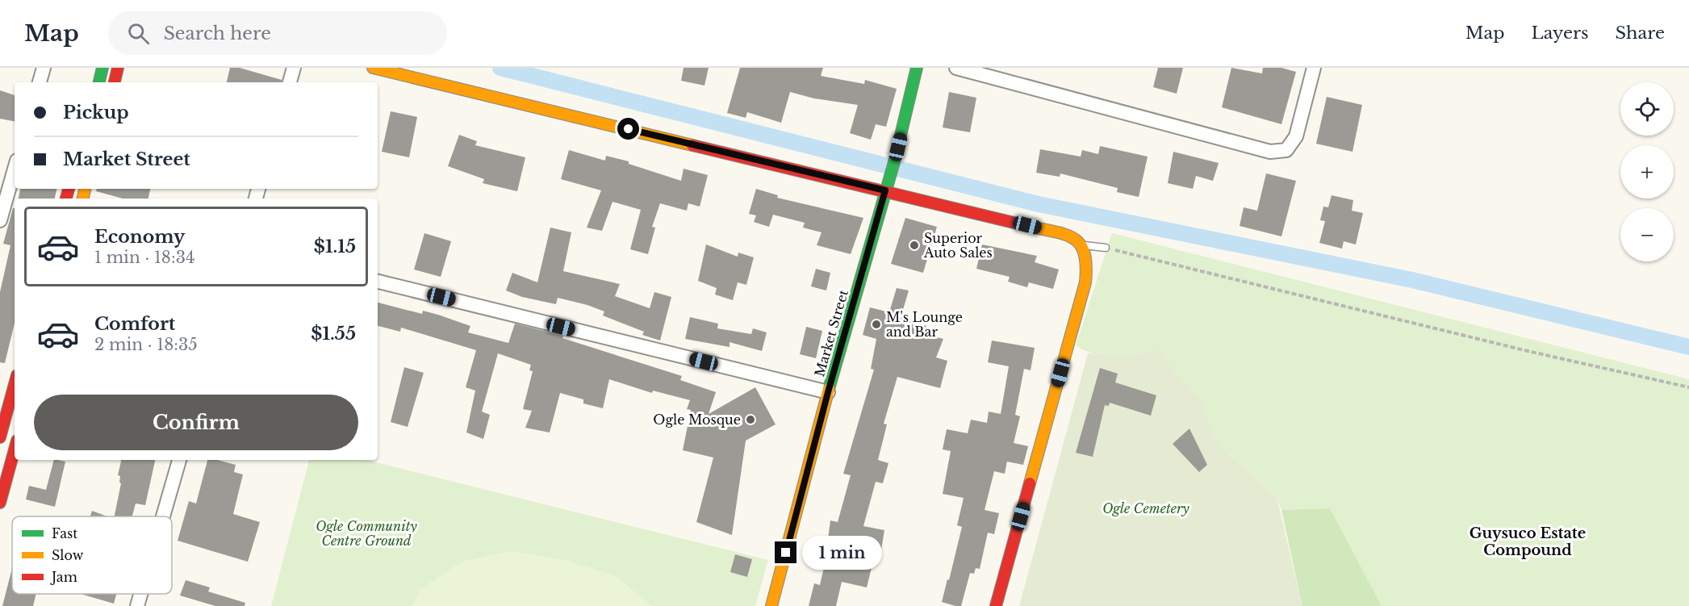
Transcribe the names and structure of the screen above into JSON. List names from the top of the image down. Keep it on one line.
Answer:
{"streets":{"street":["Market Street"]},"districts":["Guysuco Estate Compound"],"parks":["Ogle Cemetery","Ogle Community Centre Ground"],"places":["Superior Auto Sales","M's Lounge and Bar","Ogle Mosque"],"legend":["Fast","Slow","Jam"],"page":{"header":"Map","search":"Search here","nav":["Map","Layers","Share"],"map_buttons":["+","−"],"banner":["Pickup","Market Street"],"list":[{"name":"Economy","note":"1 min · 18:34","value":"$1.15"},{"name":"Comfort","note":"2 min · 18:35","value":"$1.55"}],"buttons":"Confirm","bubble":"1 min"}}
